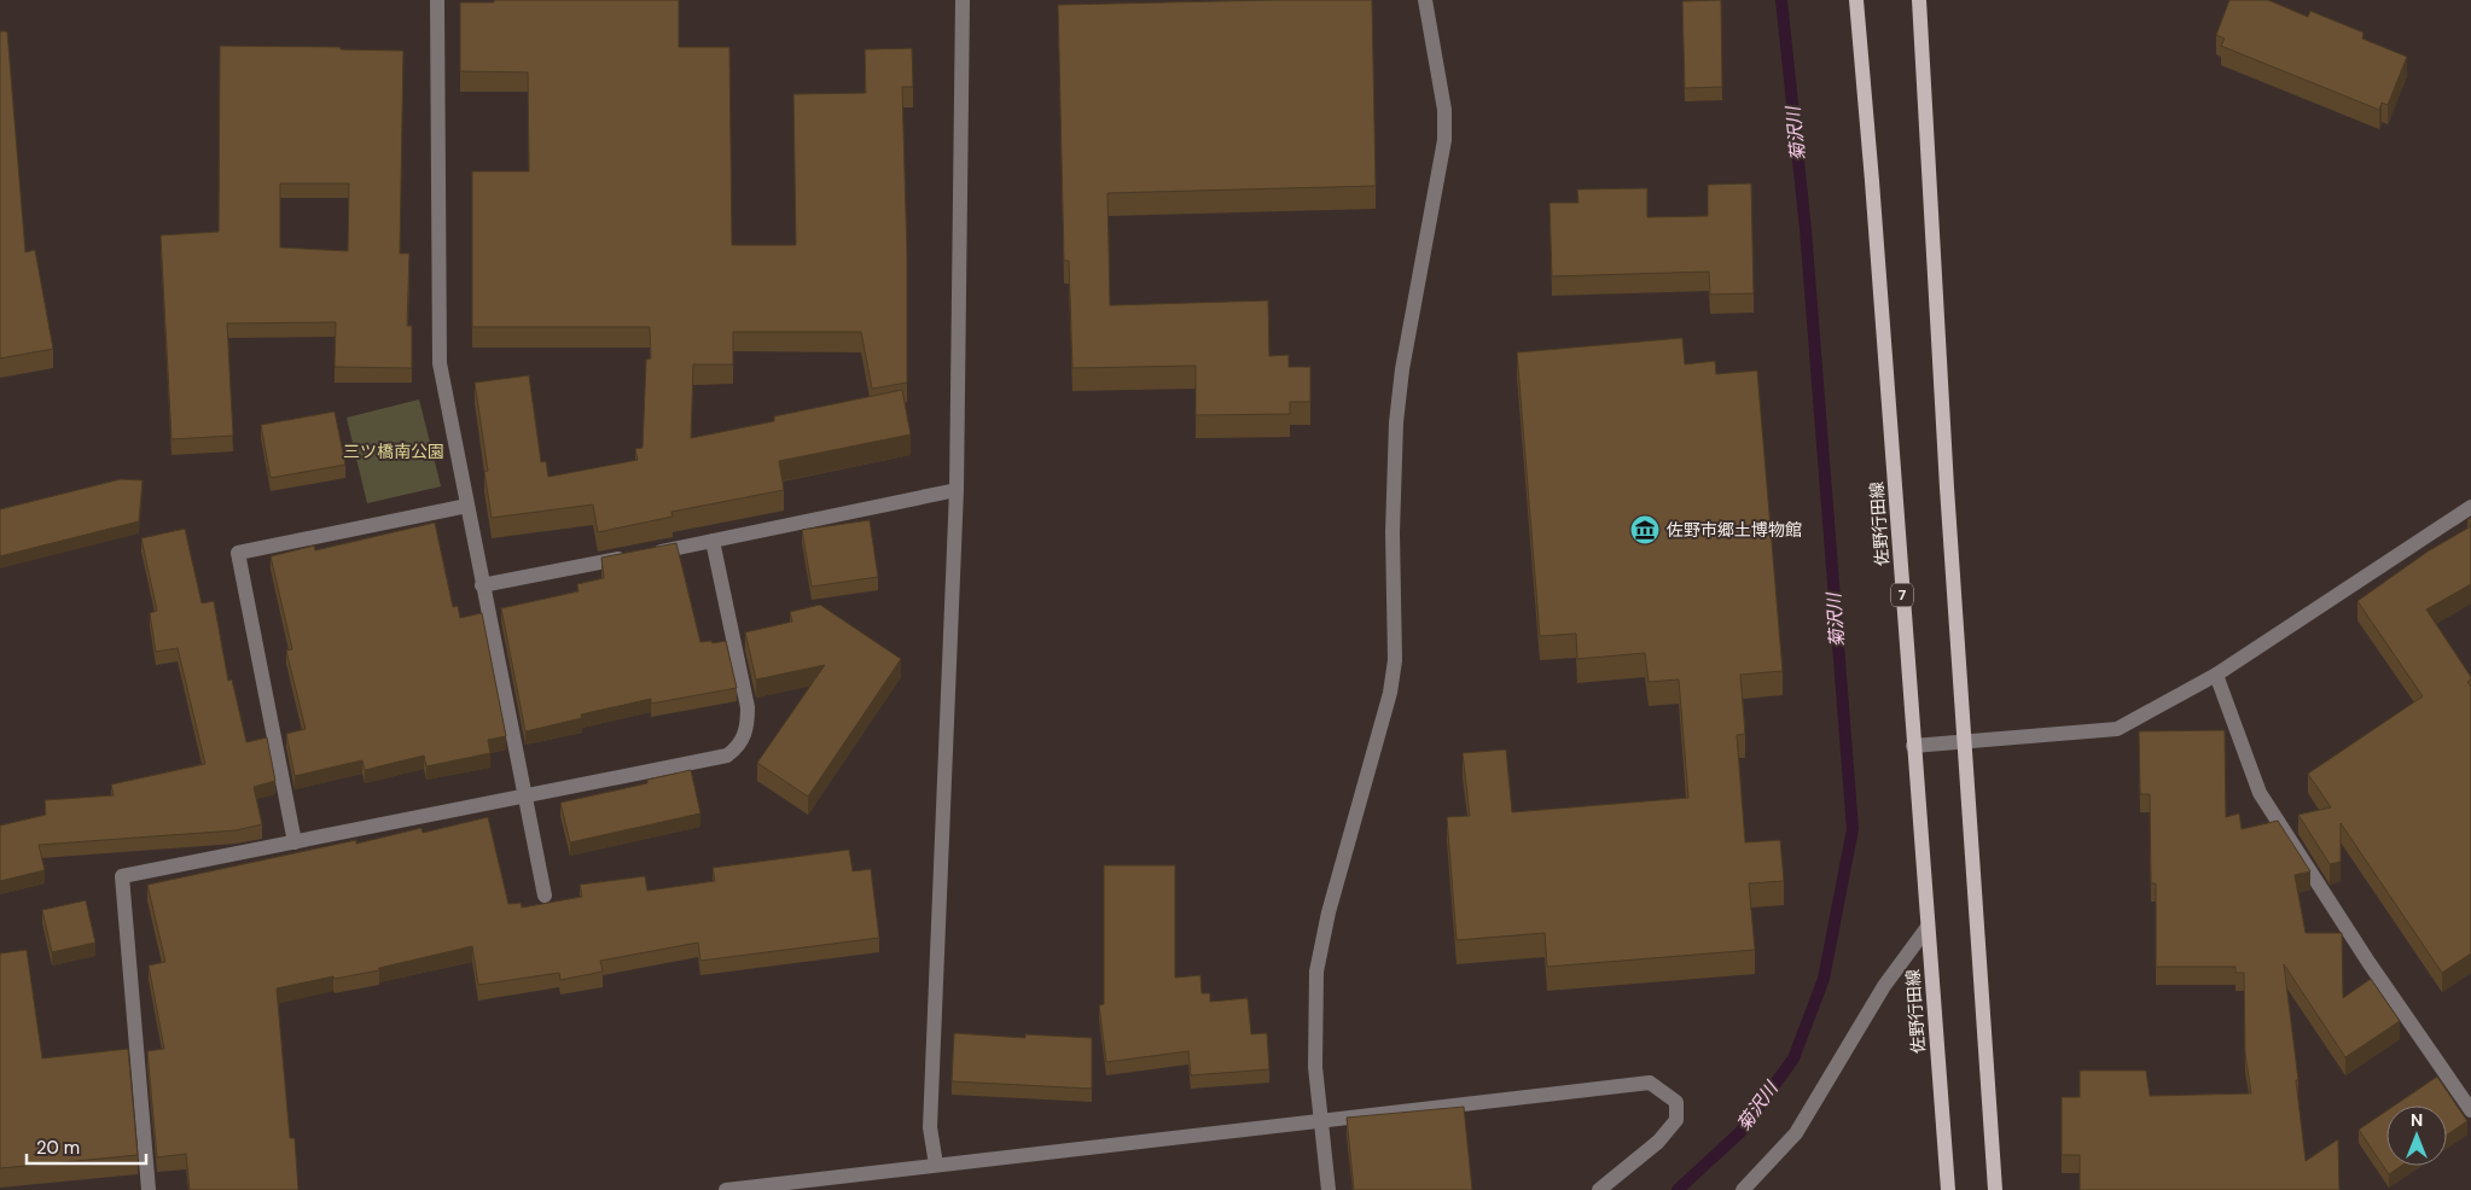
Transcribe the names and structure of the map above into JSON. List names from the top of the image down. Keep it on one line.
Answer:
{"streets":{"main road":["佐野行田線","7"]},"water":["菊沢川"],"parks":["三ツ橋南公園"],"places":{"museum":["佐野市郷土博物館"]},"scale_bar":"20 m","north":"top"}
